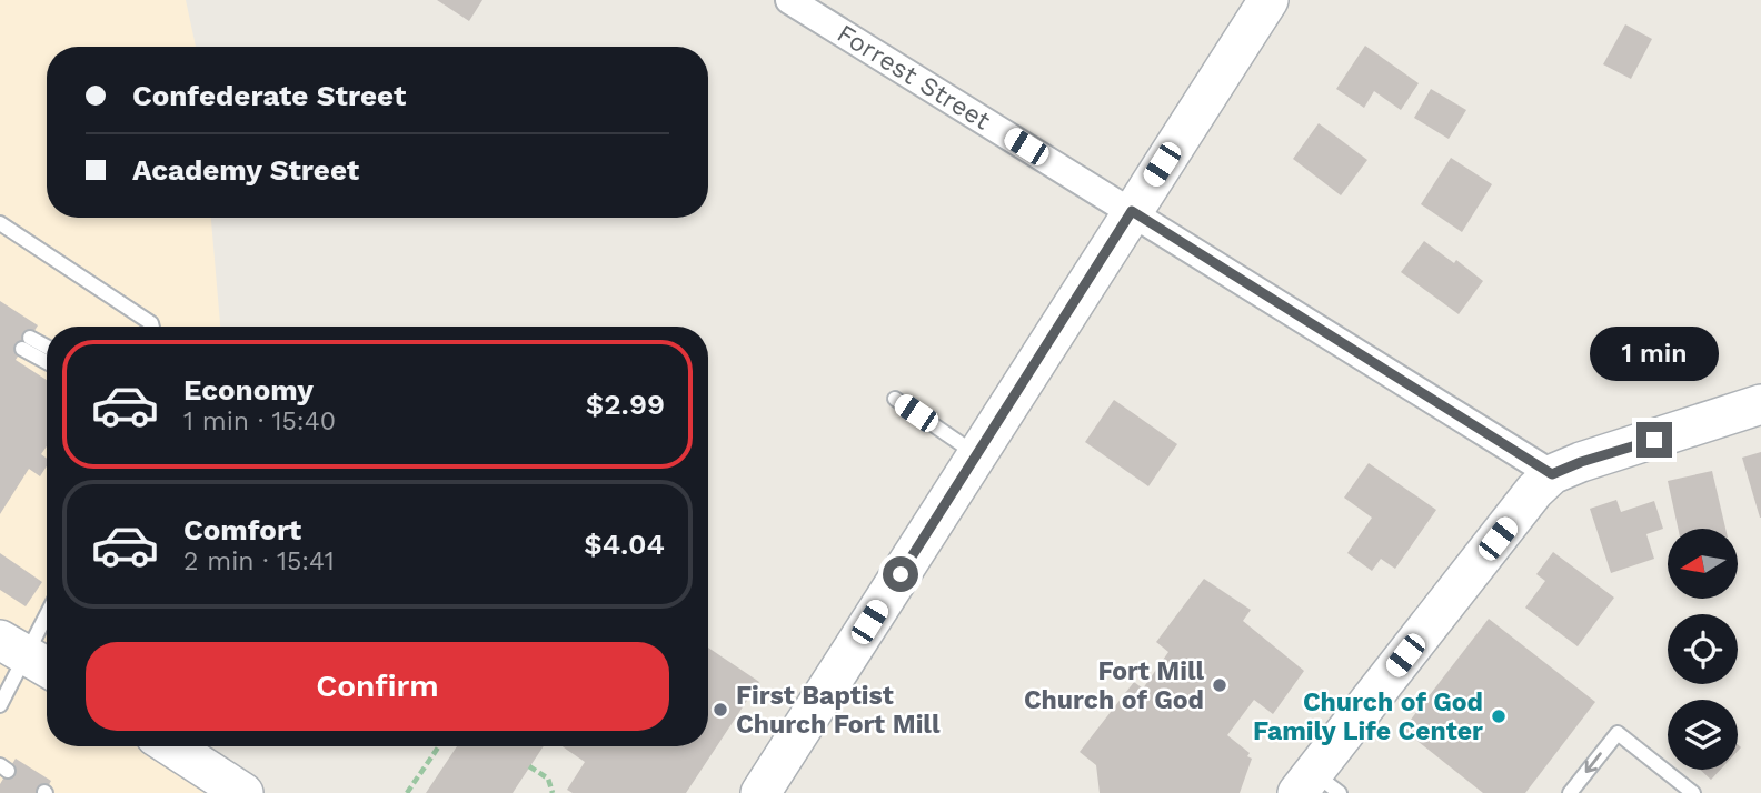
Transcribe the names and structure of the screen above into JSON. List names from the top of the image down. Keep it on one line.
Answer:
{"streets":{"street":["Forrest Street"]},"places":["Fort Mill Church of God","First Baptist Church Fort Mill","Church of God Family Life Center"],"north":"left","page":{"banner":["Confederate Street","Academy Street"],"bubble":"1 min","list":[{"name":"Economy","note":"1 min · 15:40","value":"$2.99"},{"name":"Comfort","note":"2 min · 15:41","value":"$4.04"}],"buttons":"Confirm"}}
